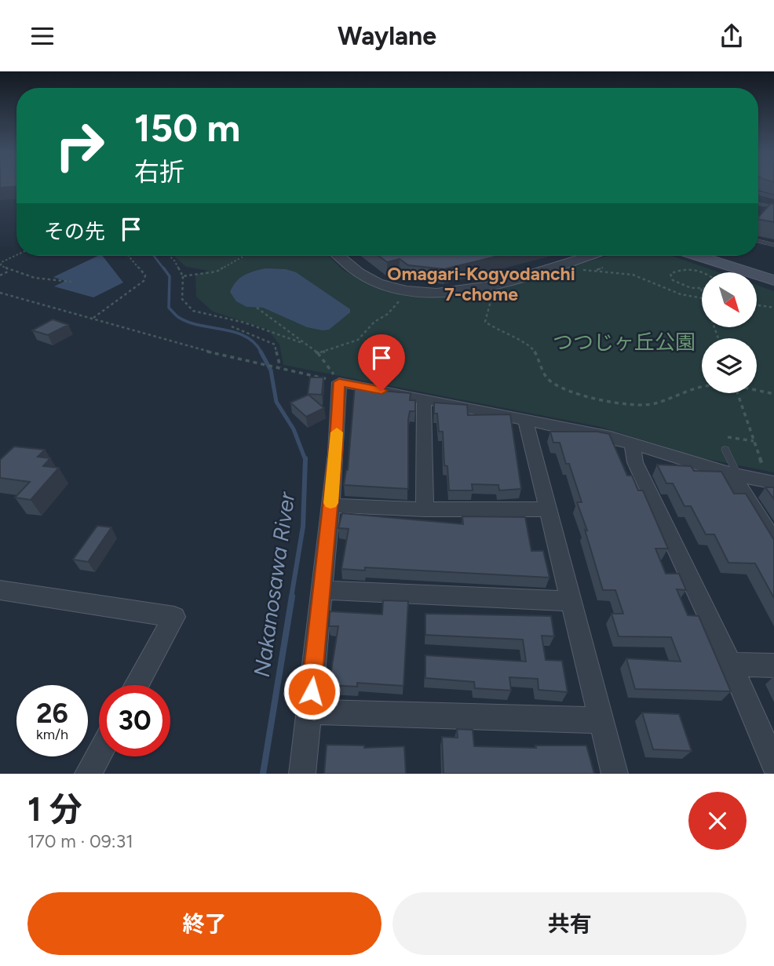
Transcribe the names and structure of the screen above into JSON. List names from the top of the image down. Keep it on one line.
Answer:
{"districts":["Omagari-Kogyodanchi 7-chome"],"water":["Nakanosawa River"],"parks":["つつじヶ丘公園"],"north":"bottom right","page":{"header":"Waylane","turn":["150 m","右折"],"then":"その先","speed":"26 km/h","limit":"30","heading":["1 分","170 m · 09:31"],"buttons":["終了","共有"]}}
